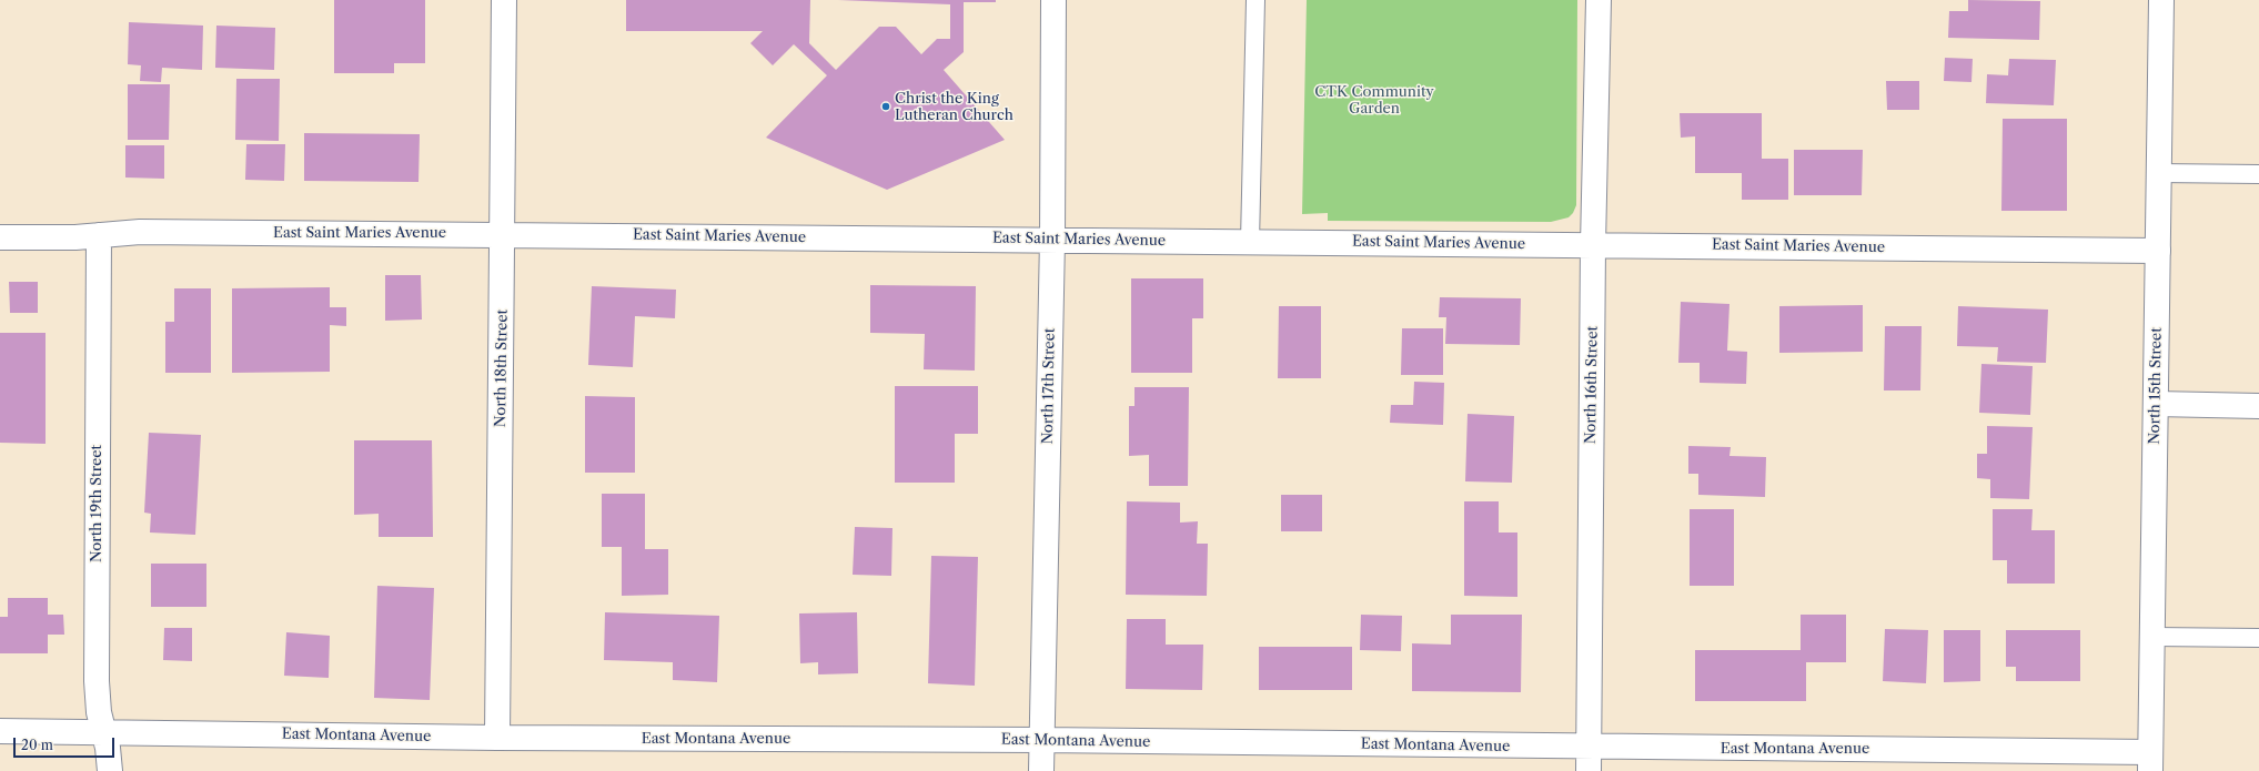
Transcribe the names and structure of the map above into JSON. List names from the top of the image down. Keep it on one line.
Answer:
{"streets":{"street":["East Saint Maries Avenue","North 18th Street","North 16th Street","North 17th Street","North 15th Street","North 19th Street","East Montana Avenue"]},"crossings":[["East Saint Maries Avenue","North 18th Street"],["East Saint Maries Avenue","North 16th Street"],["East Saint Maries Avenue","North 17th Street"],["East Saint Maries Avenue","North 15th Street"],["East Saint Maries Avenue","North 19th Street"],["North 18th Street","East Montana Avenue"],["North 16th Street","East Montana Avenue"],["North 17th Street","East Montana Avenue"],["North 15th Street","East Montana Avenue"],["North 19th Street","East Montana Avenue"]],"parks":["CTK Community Garden"],"places":["Christ the King Lutheran Church"],"scale_bar":"20 m"}
